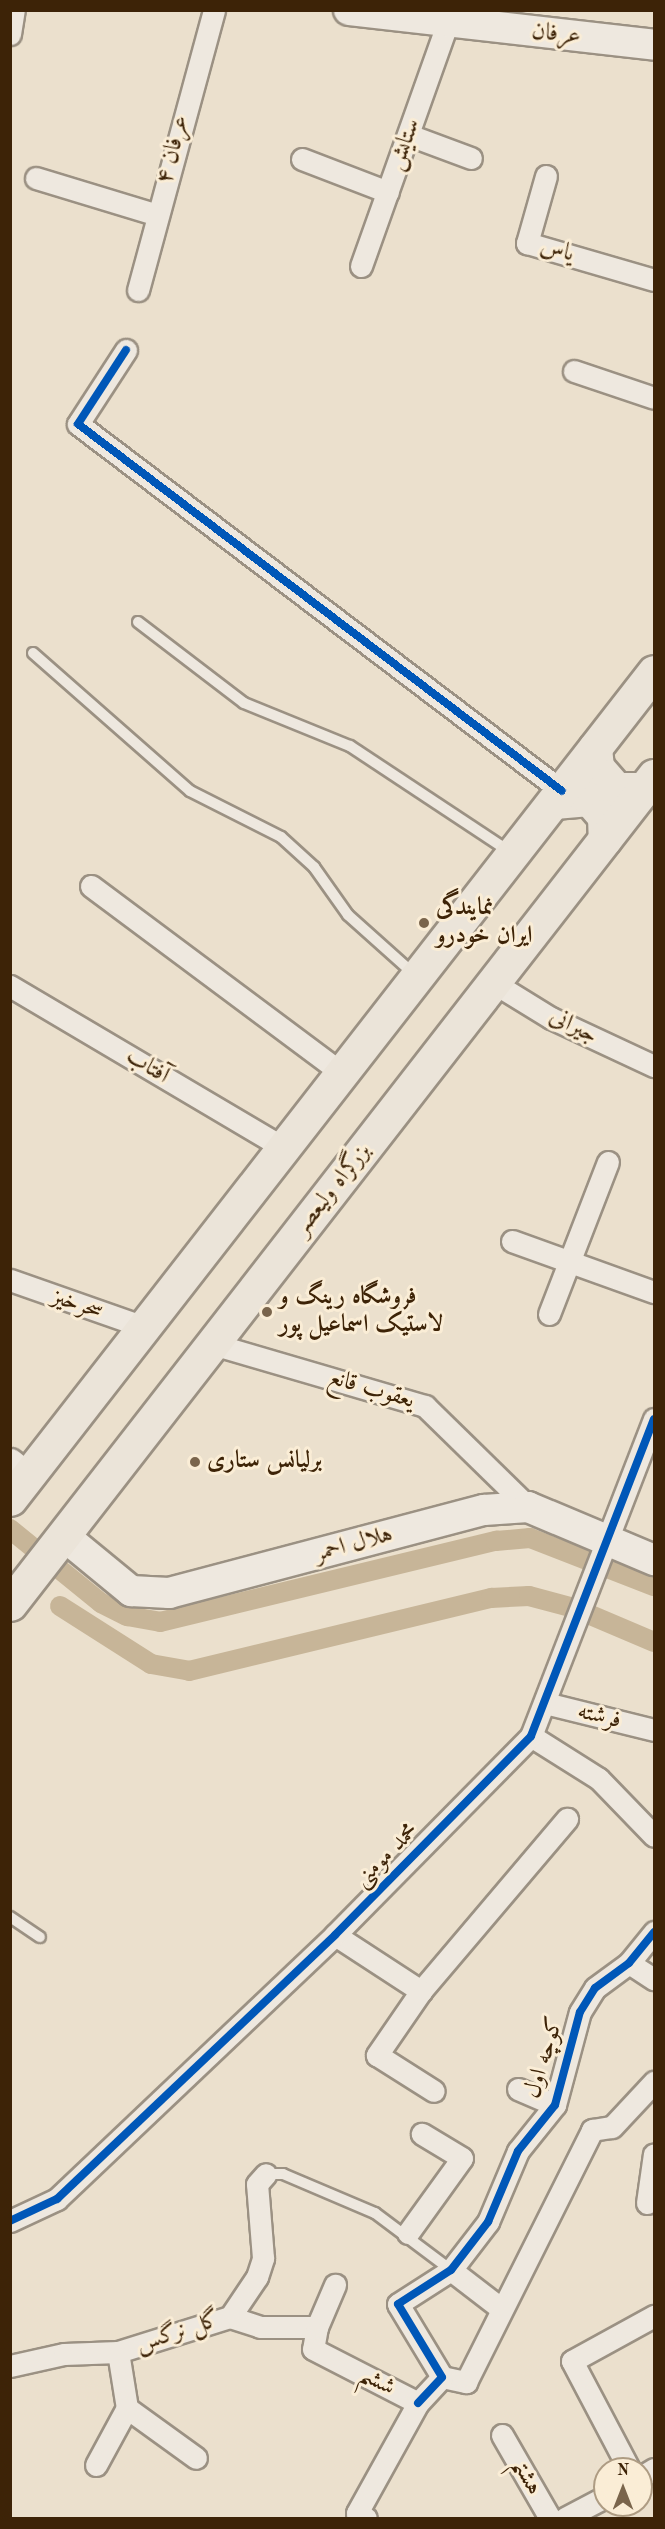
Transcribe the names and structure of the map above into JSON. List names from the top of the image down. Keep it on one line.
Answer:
{"streets":{"highway":["بزرگراه ولیعصر"],"main road":["عرفان","هلال احمر"],"street":["ستایش","عرفان ۴","یاس","جیرانی","آفتاب","سحرخیز","یعقوب قانع","فرشته","محمد مومنی","کوچه اول","گل نرگس","ششم","هشتم"]},"crossings":[["عرفان","ستایش"],["جیرانی","بزرگراه ولیعصر"],["بزرگراه ولیعصر","یعقوب قانع"],["بزرگراه ولیعصر","هلال احمر"],["یعقوب قانع","هلال احمر"],["هلال احمر","محمد مومنی"],["فرشته","محمد مومنی"],["کوچه اول","گل نرگس"]],"places":["نمایندگی ایران خودرو","فروشگاه رینگ و لاستیک اسماعیل پور","برلیانس ستاری"],"north":"top"}
